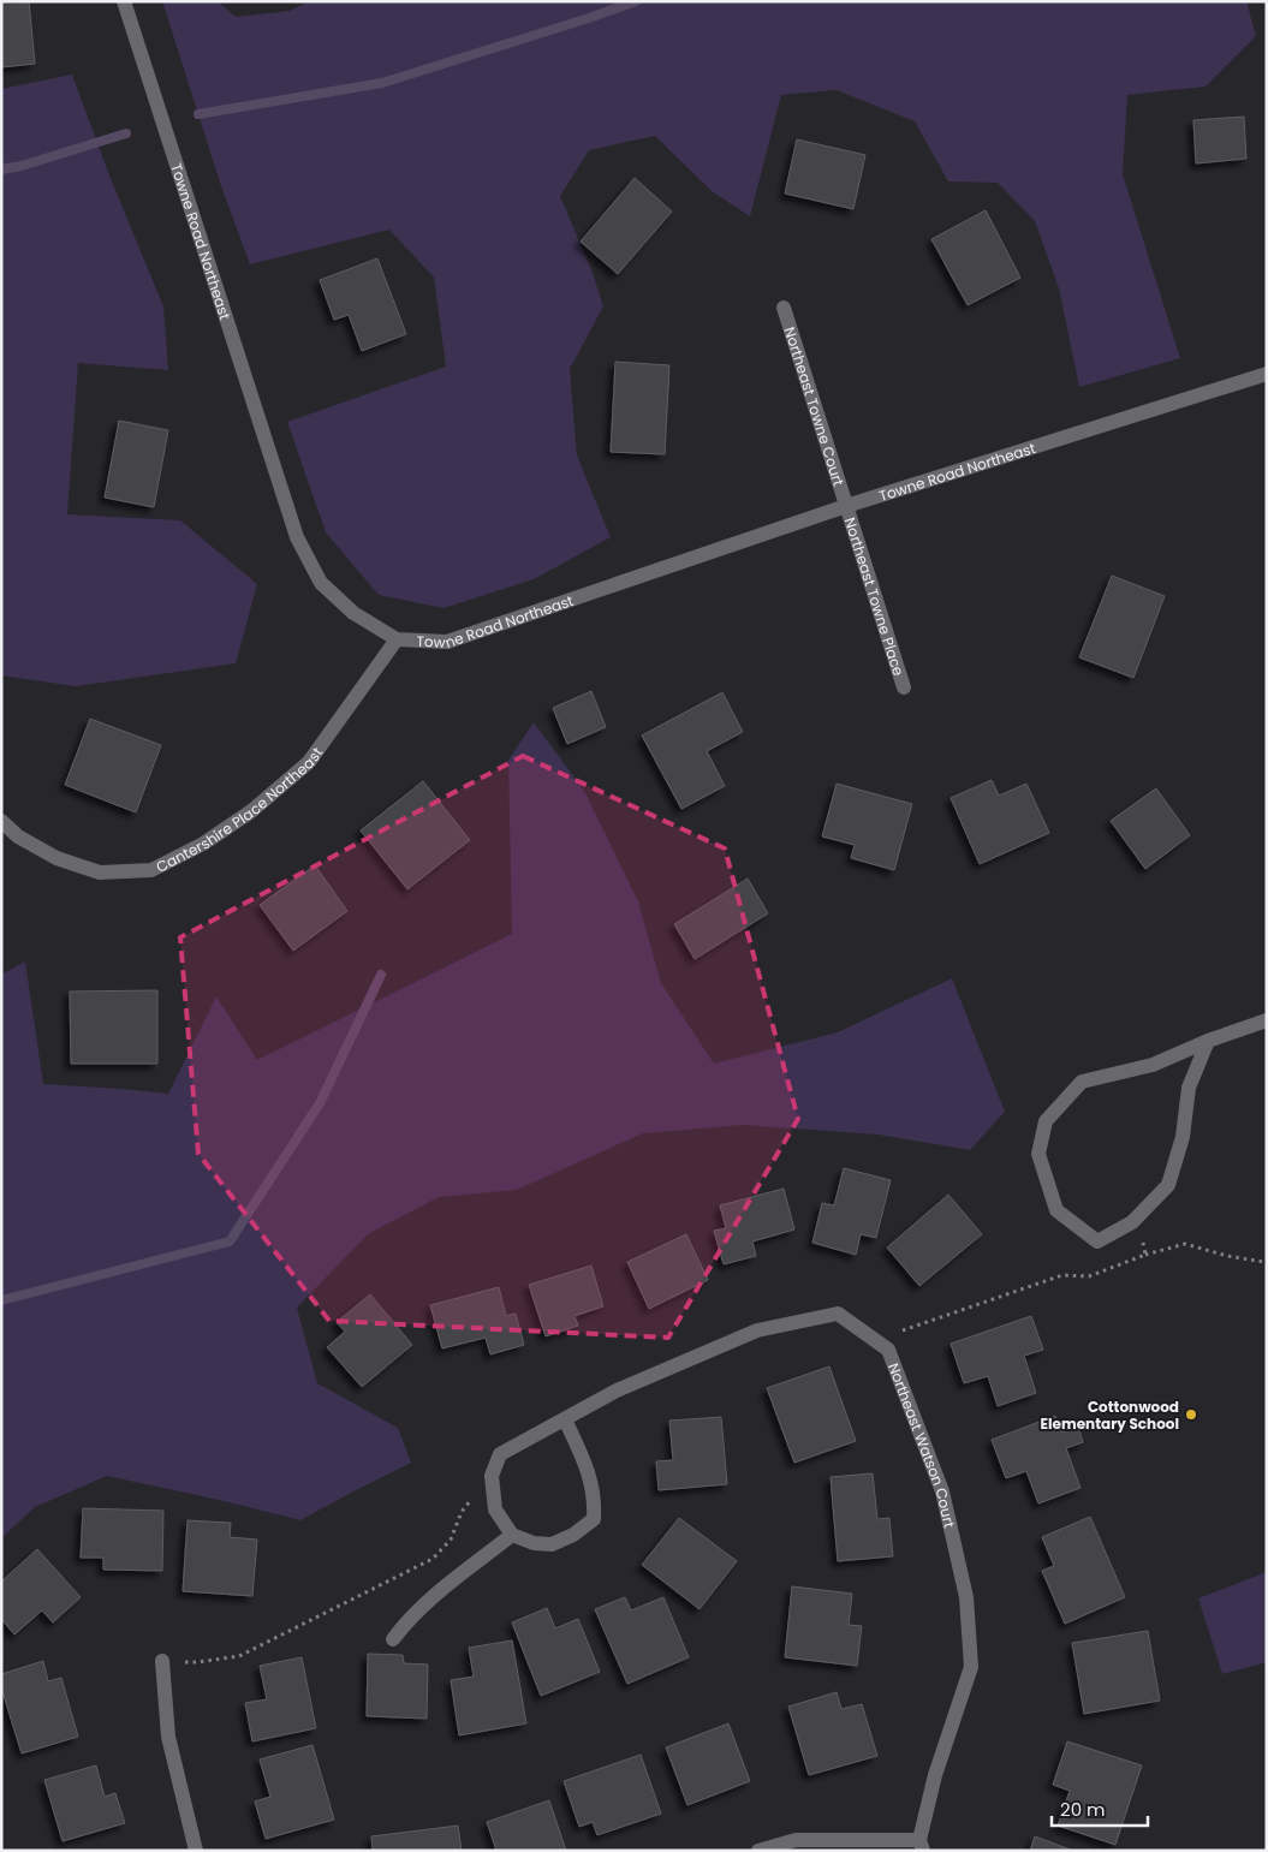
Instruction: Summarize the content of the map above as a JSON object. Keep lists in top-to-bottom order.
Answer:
{
  "streets": {
    "street": [
      "Towne Road Northeast",
      "Northeast Towne Court",
      "Northeast Towne Place",
      "Cantershire Place Northeast",
      "Northeast Watson Court"
    ]
  },
  "crossings": [
    ["Towne Road Northeast", "Northeast Towne Court"],
    ["Towne Road Northeast", "Northeast Towne Place"],
    ["Towne Road Northeast", "Cantershire Place Northeast"],
    ["Northeast Towne Court", "Northeast Towne Place"]
  ],
  "places": ["Cottonwood Elementary School"],
  "scale_bar": "20 m"
}
